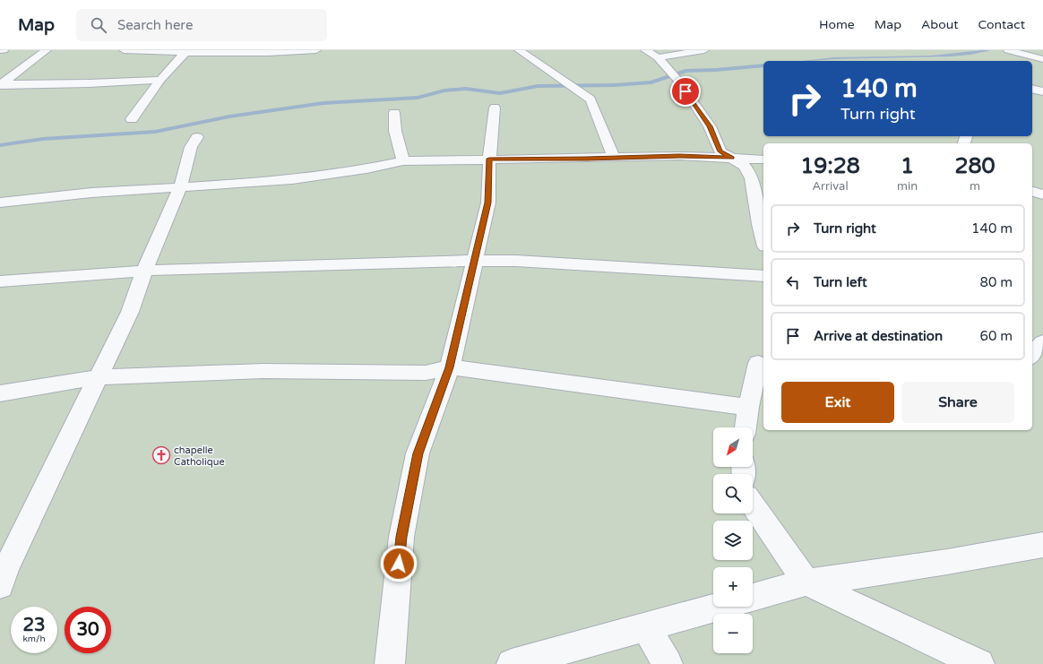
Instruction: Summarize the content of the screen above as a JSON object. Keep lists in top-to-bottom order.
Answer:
{
  "places": {
    "church": ["chapelle Catholique"]
  },
  "north": "bottom left",
  "page": {
    "header": "Map",
    "search": "Search here",
    "nav": [
      "Home",
      "Map",
      "About",
      "Contact"
    ],
    "turn": ["140 m", "Turn right"],
    "eta": [
      "19:28",
      "Arrival",
      "1",
      "min",
      "280",
      "m"
    ],
    "list": [
      {
        "name": "Turn right",
        "value": "140 m"
      },
      {
        "name": "Turn left",
        "value": "80 m"
      },
      {
        "name": "Arrive at destination",
        "value": "60 m"
      }
    ],
    "buttons": ["Exit", "Share"],
    "map_buttons": ["+", "−"],
    "speed": "23 km/h",
    "limit": "30"
  }
}
